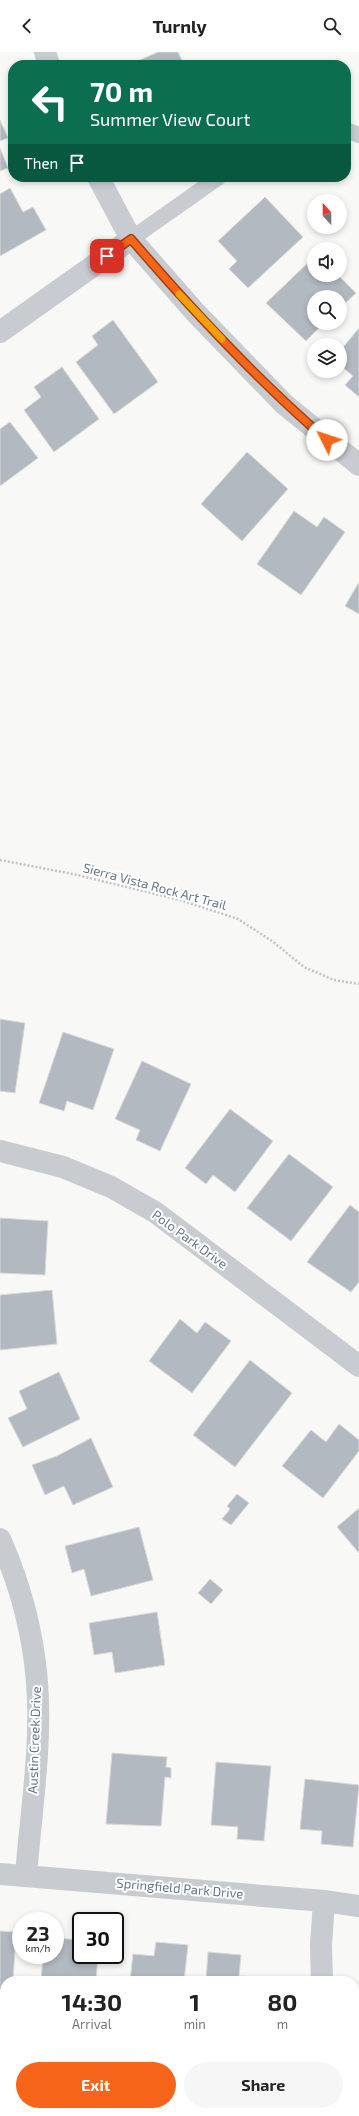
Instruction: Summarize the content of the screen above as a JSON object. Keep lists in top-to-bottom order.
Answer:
{
  "streets": {
    "street": ["Polo Park Drive", "Austin Creek Drive", "Springfield Park Drive"],
    "path": ["Sierra Vista Rock Art Trail"]
  },
  "crossings": [
    ["Austin Creek Drive", "Springfield Park Drive"]
  ],
  "north": "top",
  "page": {
    "header": "Turnly",
    "turn": ["70 m", "Summer View Court"],
    "then": "Then",
    "speed": "23 km/h",
    "limit": "30",
    "eta": [
      "14:30",
      "Arrival",
      "1",
      "min",
      "80",
      "m"
    ],
    "buttons": ["Exit", "Share"]
  }
}
